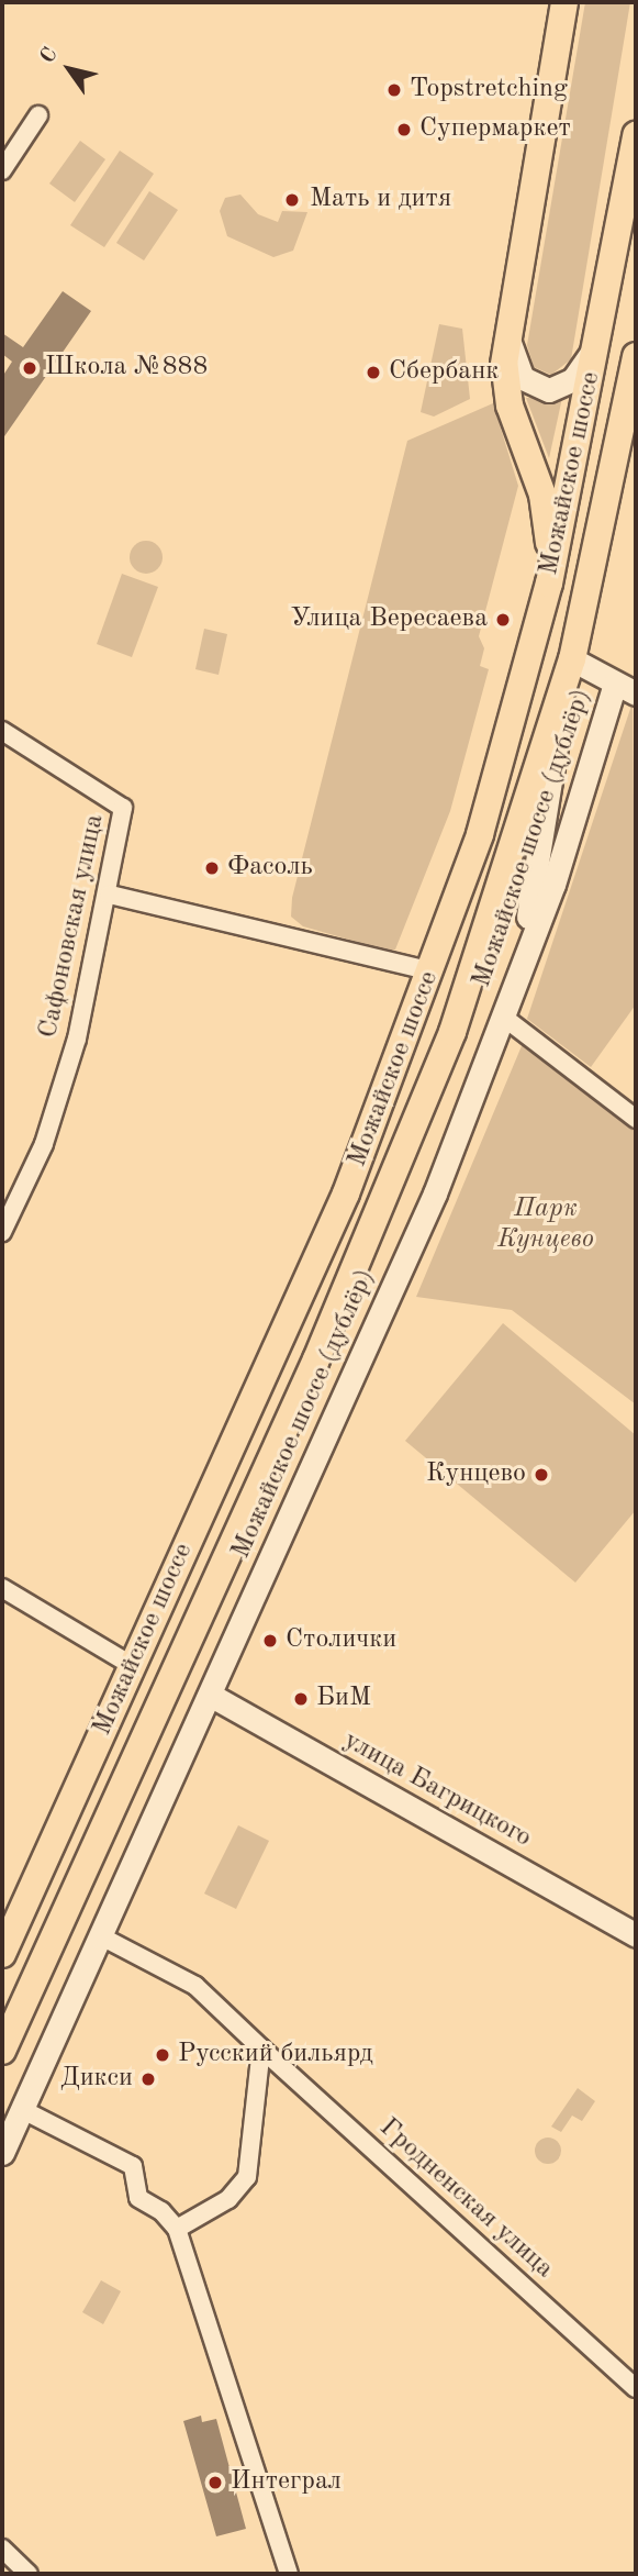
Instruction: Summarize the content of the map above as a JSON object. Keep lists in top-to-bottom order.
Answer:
{
  "streets": {
    "main road": ["Можайское шоссе", "Можайское шоссе (дублёр)", "улица Багрицкого"],
    "street": ["Сафоновская улица", "Гродненская улица"]
  },
  "crossings": [
    ["Можайское шоссе (дублёр)", "улица Багрицкого"],
    ["Можайское шоссе (дублёр)", "Гродненская улица"]
  ],
  "parks": ["Парк Кунцево"],
  "places": [
    "Topstretching",
    "Супермаркет",
    "Мать и дитя",
    "Школа №888",
    "Сбербанк",
    "Улица Вересаева",
    "Фасоль",
    "Кунцево",
    "Столички",
    "БиМ",
    "Русский бильярд",
    "Дикси",
    "Интеграл"
  ],
  "north": "top left"
}
